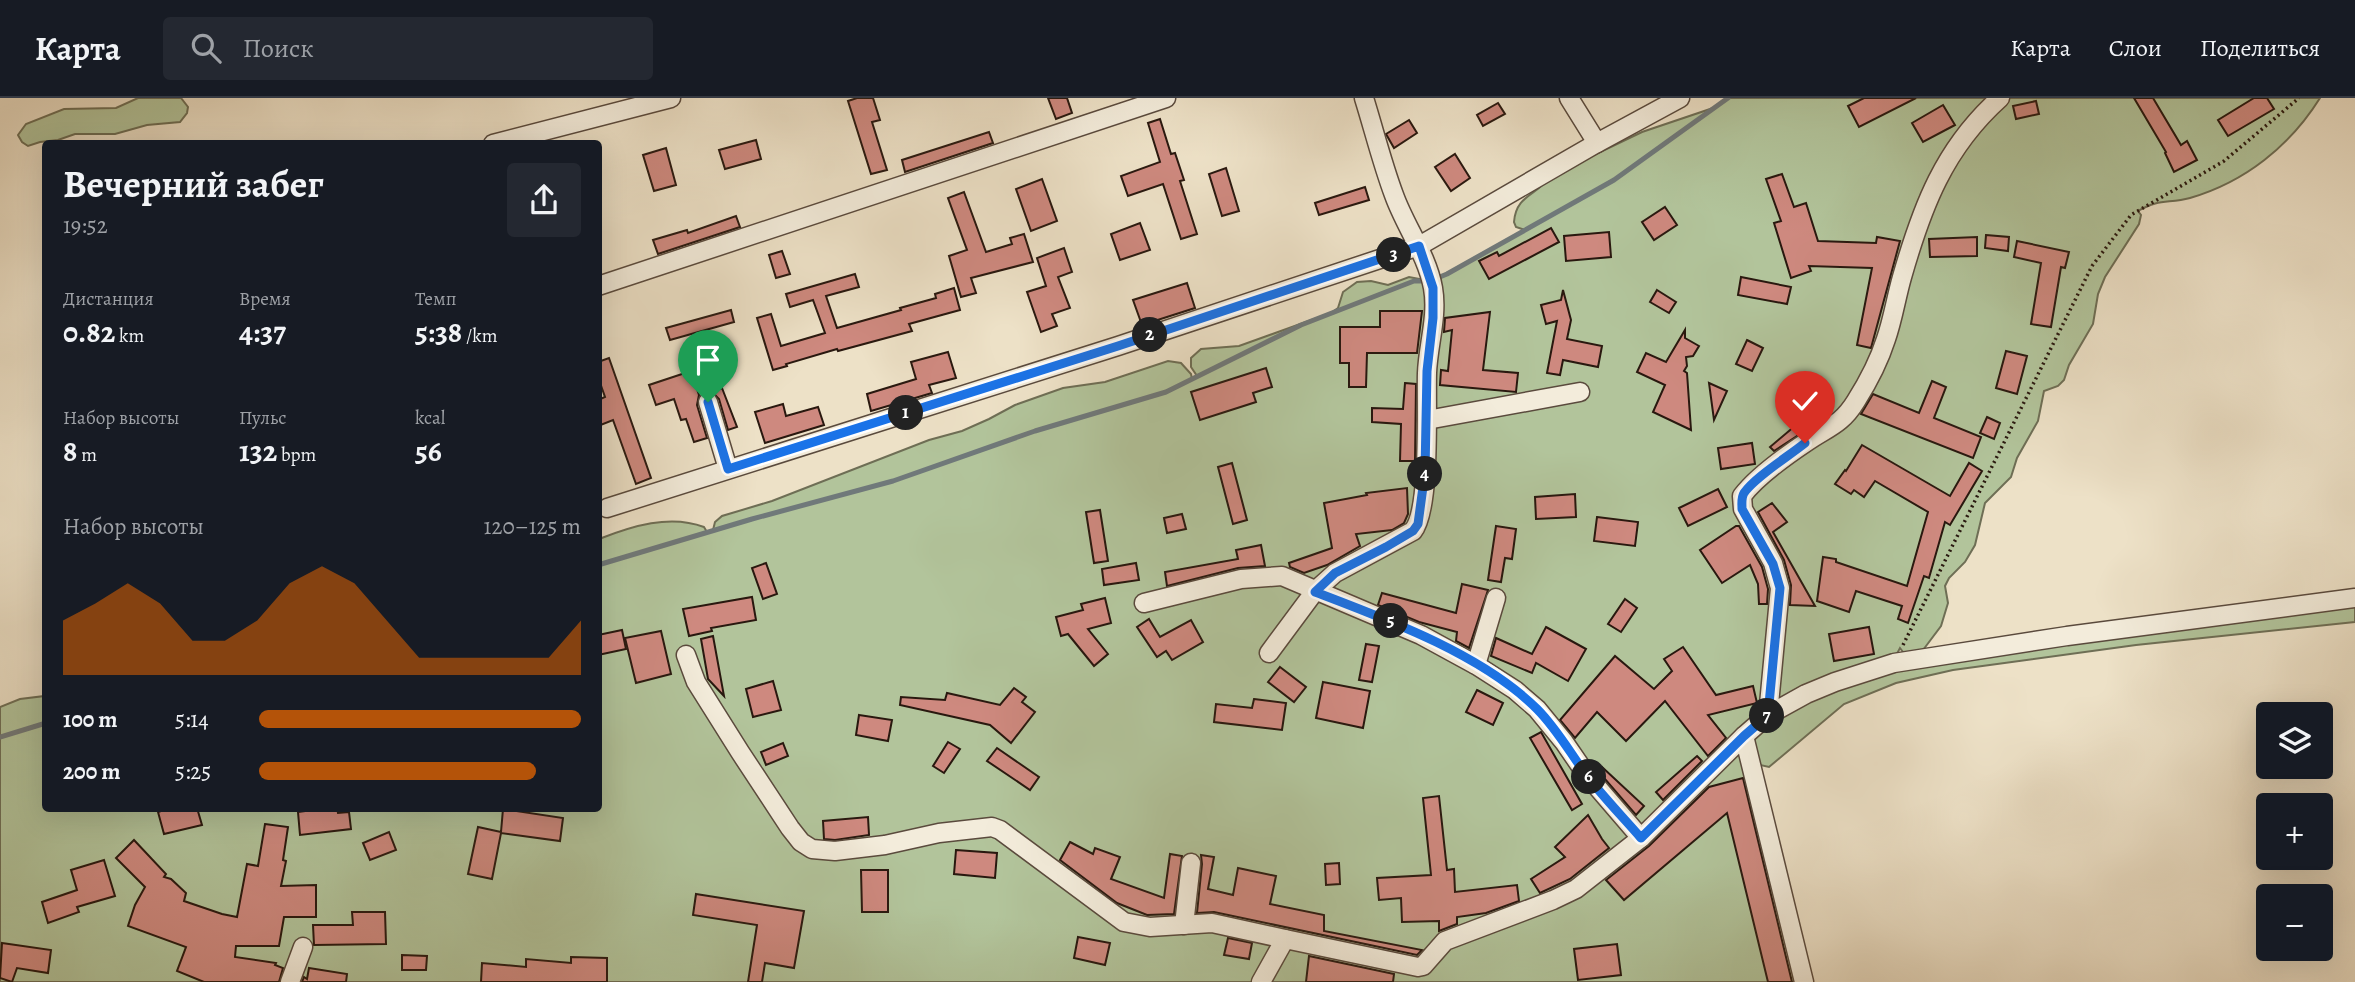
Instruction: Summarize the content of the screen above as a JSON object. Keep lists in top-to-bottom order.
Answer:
{
  "page": {
    "header": "Карта",
    "search": "Поиск",
    "nav": ["Карта", "Слои", "Поделиться"],
    "heading": ["Вечерний забег", "19:52"],
    "pins": [
      "3",
      "2",
      "1",
      "4",
      "5",
      "7",
      "6"
    ],
    "stats": [
      ["Дистанция", "0.82 km"],
      ["Время", "4:37"],
      ["Темп", "5:38 /km"],
      ["Набор высоты", "8 m"],
      ["Пульс", "132 bpm"],
      ["kcal", "56"]
    ],
    "chart": ["Набор высоты", "120–125 m"],
    "list": [
      {
        "name": "100 m",
        "note": "5:14"
      },
      {
        "name": "200 m",
        "note": "5:25"
      }
    ],
    "map_buttons": ["+", "−"]
  }
}
